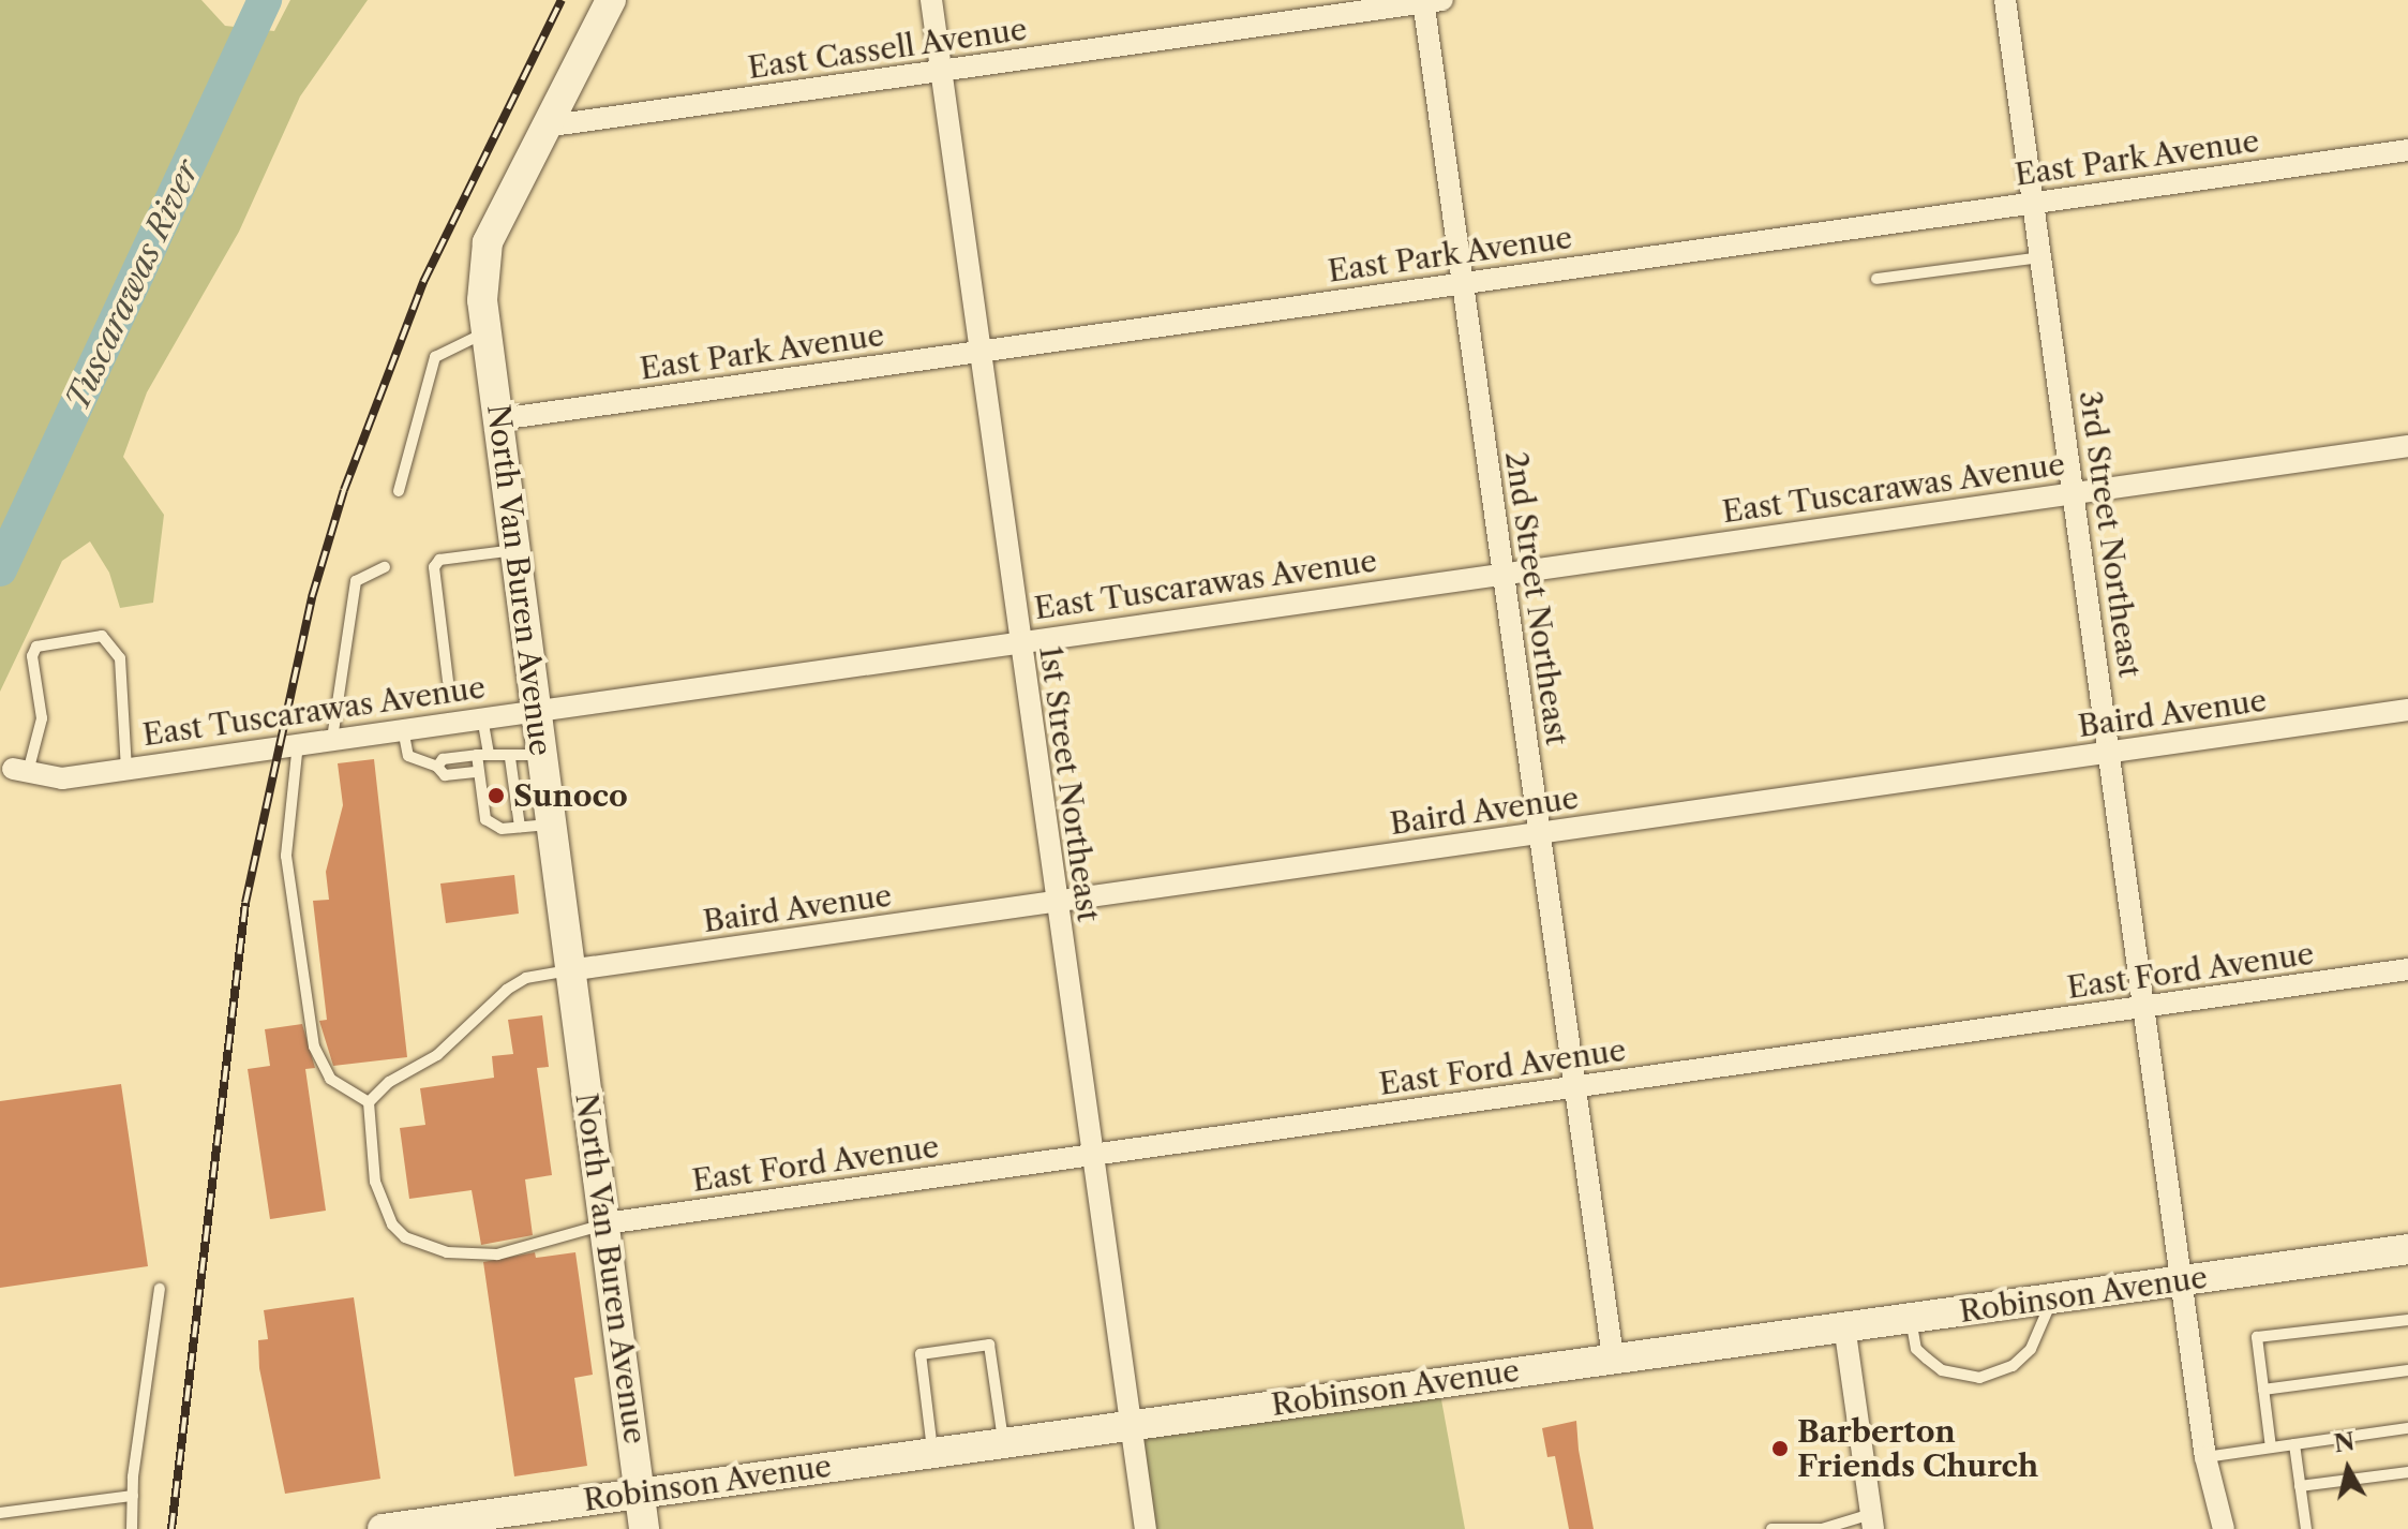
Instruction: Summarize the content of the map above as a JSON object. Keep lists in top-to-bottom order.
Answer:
{
  "streets": {
    "main road": ["North Van Buren Avenue", "Robinson Avenue"],
    "street": [
      "East Cassell Avenue",
      "East Park Avenue",
      "East Tuscarawas Avenue",
      "3rd Street Northeast",
      "2nd Street Northeast",
      "Baird Avenue",
      "1st Street Northeast",
      "East Ford Avenue"
    ]
  },
  "crossings": [
    ["East Cassell Avenue", "North Van Buren Avenue"],
    ["East Cassell Avenue", "2nd Street Northeast"],
    ["East Cassell Avenue", "1st Street Northeast"],
    ["East Park Avenue", "3rd Street Northeast"],
    ["East Park Avenue", "North Van Buren Avenue"],
    ["East Park Avenue", "2nd Street Northeast"],
    ["East Park Avenue", "1st Street Northeast"],
    ["East Tuscarawas Avenue", "3rd Street Northeast"],
    ["East Tuscarawas Avenue", "North Van Buren Avenue"],
    ["East Tuscarawas Avenue", "2nd Street Northeast"],
    ["East Tuscarawas Avenue", "1st Street Northeast"],
    ["3rd Street Northeast", "Baird Avenue"],
    ["3rd Street Northeast", "East Ford Avenue"],
    ["3rd Street Northeast", "Robinson Avenue"],
    ["North Van Buren Avenue", "Baird Avenue"],
    ["North Van Buren Avenue", "East Ford Avenue"],
    ["North Van Buren Avenue", "Robinson Avenue"],
    ["2nd Street Northeast", "Baird Avenue"],
    ["2nd Street Northeast", "East Ford Avenue"],
    ["2nd Street Northeast", "Robinson Avenue"],
    ["Baird Avenue", "1st Street Northeast"],
    ["1st Street Northeast", "East Ford Avenue"],
    ["1st Street Northeast", "Robinson Avenue"]
  ],
  "water": ["Tuscarawas River"],
  "places": ["Sunoco", "Barberton Friends Church"],
  "north": "top"
}
